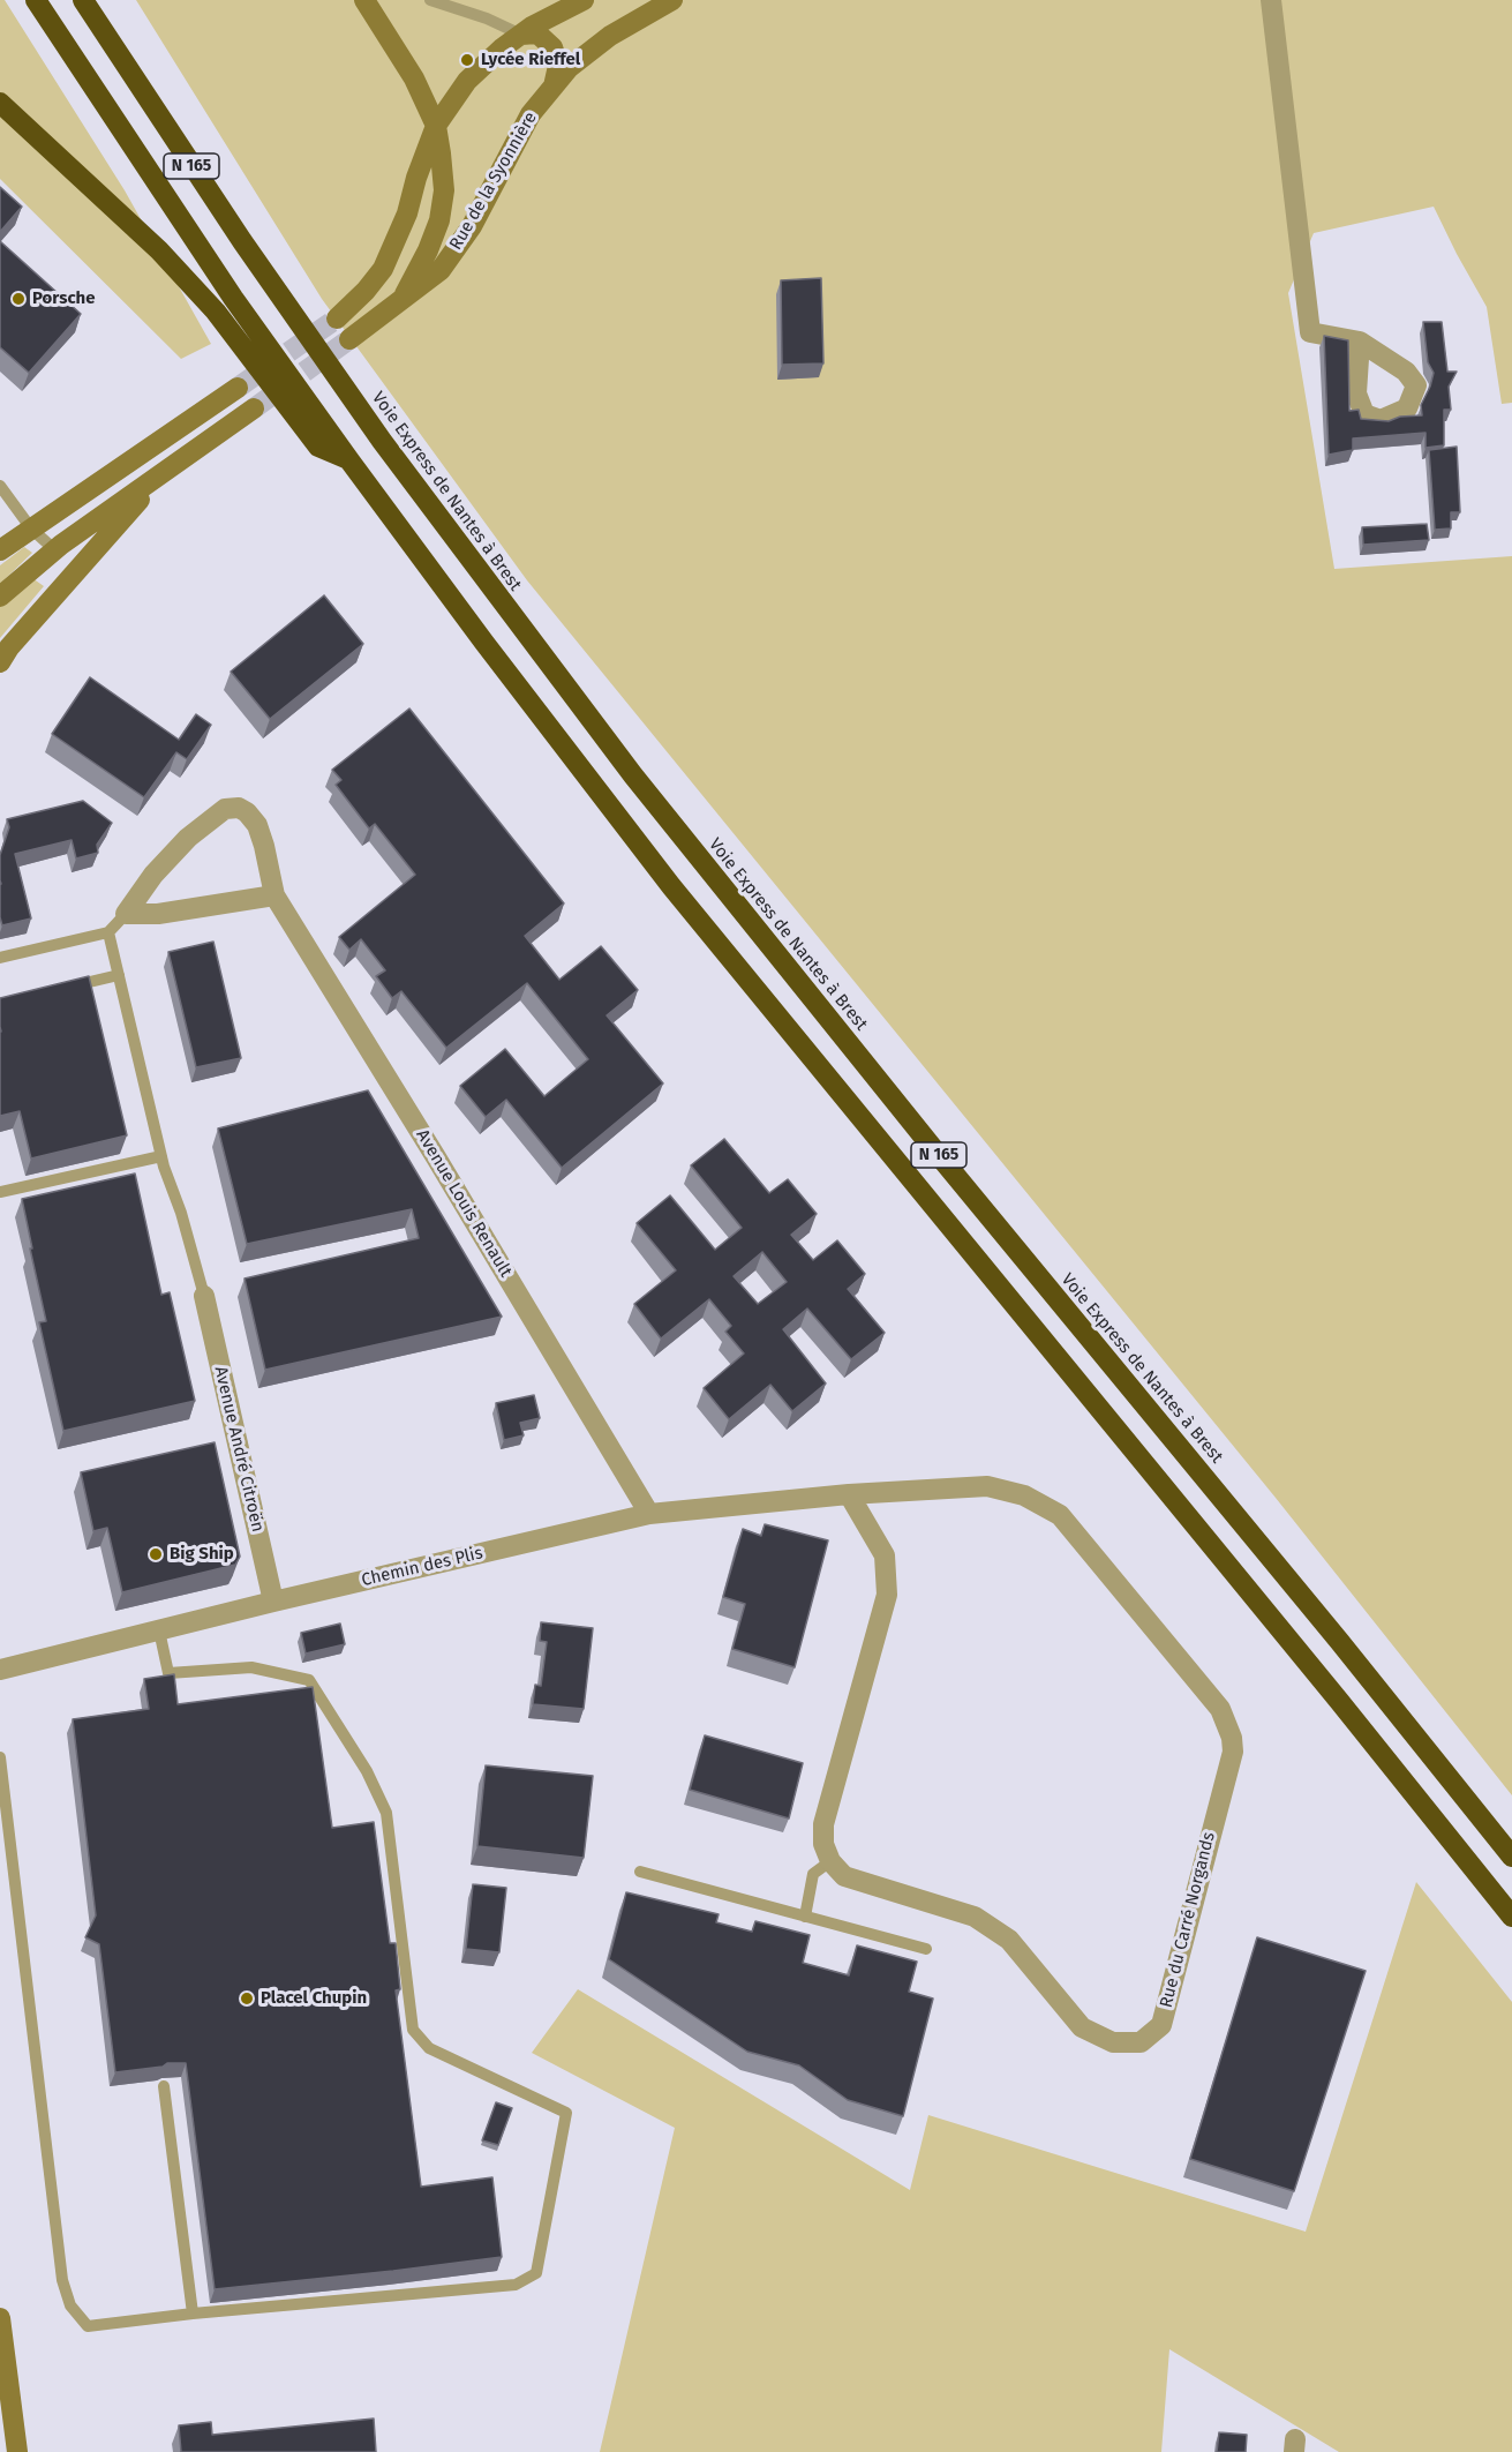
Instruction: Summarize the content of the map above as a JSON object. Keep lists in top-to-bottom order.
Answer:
{
  "streets": {
    "highway": ["N 165", "Voie Express de Nantes à Brest"],
    "main road": ["Rue de la Syonnière"],
    "street": [
      "Avenue Louis Renault",
      "Avenue André Citroën",
      "Chemin des Plis",
      "Rue du Carré Norgands"
    ]
  },
  "crossings": [
    ["Avenue Louis Renault", "Chemin des Plis"],
    ["Avenue André Citroën", "Chemin des Plis"],
    ["Chemin des Plis", "Rue du Carré Norgands"]
  ],
  "places": [
    "Lycée Rieffel",
    "Porsche",
    "Big Ship",
    "Placel Chupin"
  ]
}
